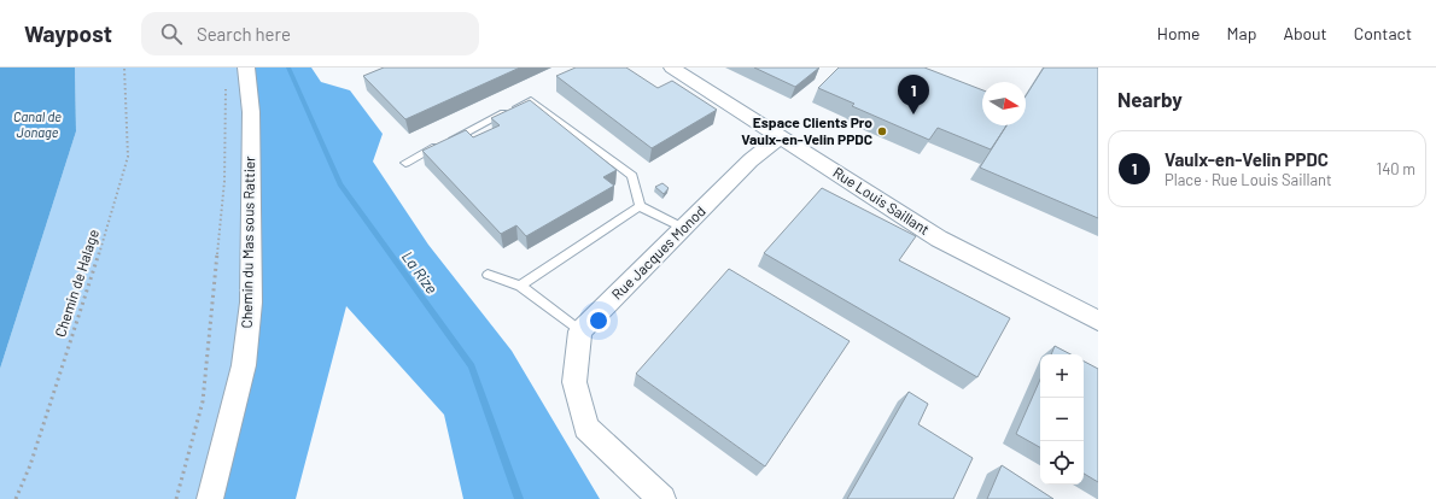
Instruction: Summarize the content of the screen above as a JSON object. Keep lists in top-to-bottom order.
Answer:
{
  "streets": {
    "street": ["Rue Louis Saillant", "Chemin du Mas sous Rattier", "Rue Jacques Monod"],
    "path": ["Chemin de Halage"]
  },
  "crossings": [
    ["Rue Louis Saillant", "Rue Jacques Monod"]
  ],
  "water": ["Canal de Jonage", "La Rize"],
  "places": ["Espace Clients Pro Vaulx-en-Velin PPDC"],
  "north": "right",
  "page": {
    "header": "Waypost",
    "search": "Search here",
    "nav": [
      "Home",
      "Map",
      "About",
      "Contact"
    ],
    "heading": "Nearby",
    "pins": "1",
    "list": [
      {
        "mark": "1",
        "name": "Vaulx-en-Velin PPDC",
        "note": "Place · Rue Louis Saillant",
        "value": "140 m"
      }
    ],
    "map_buttons": ["+", "−"]
  }
}
